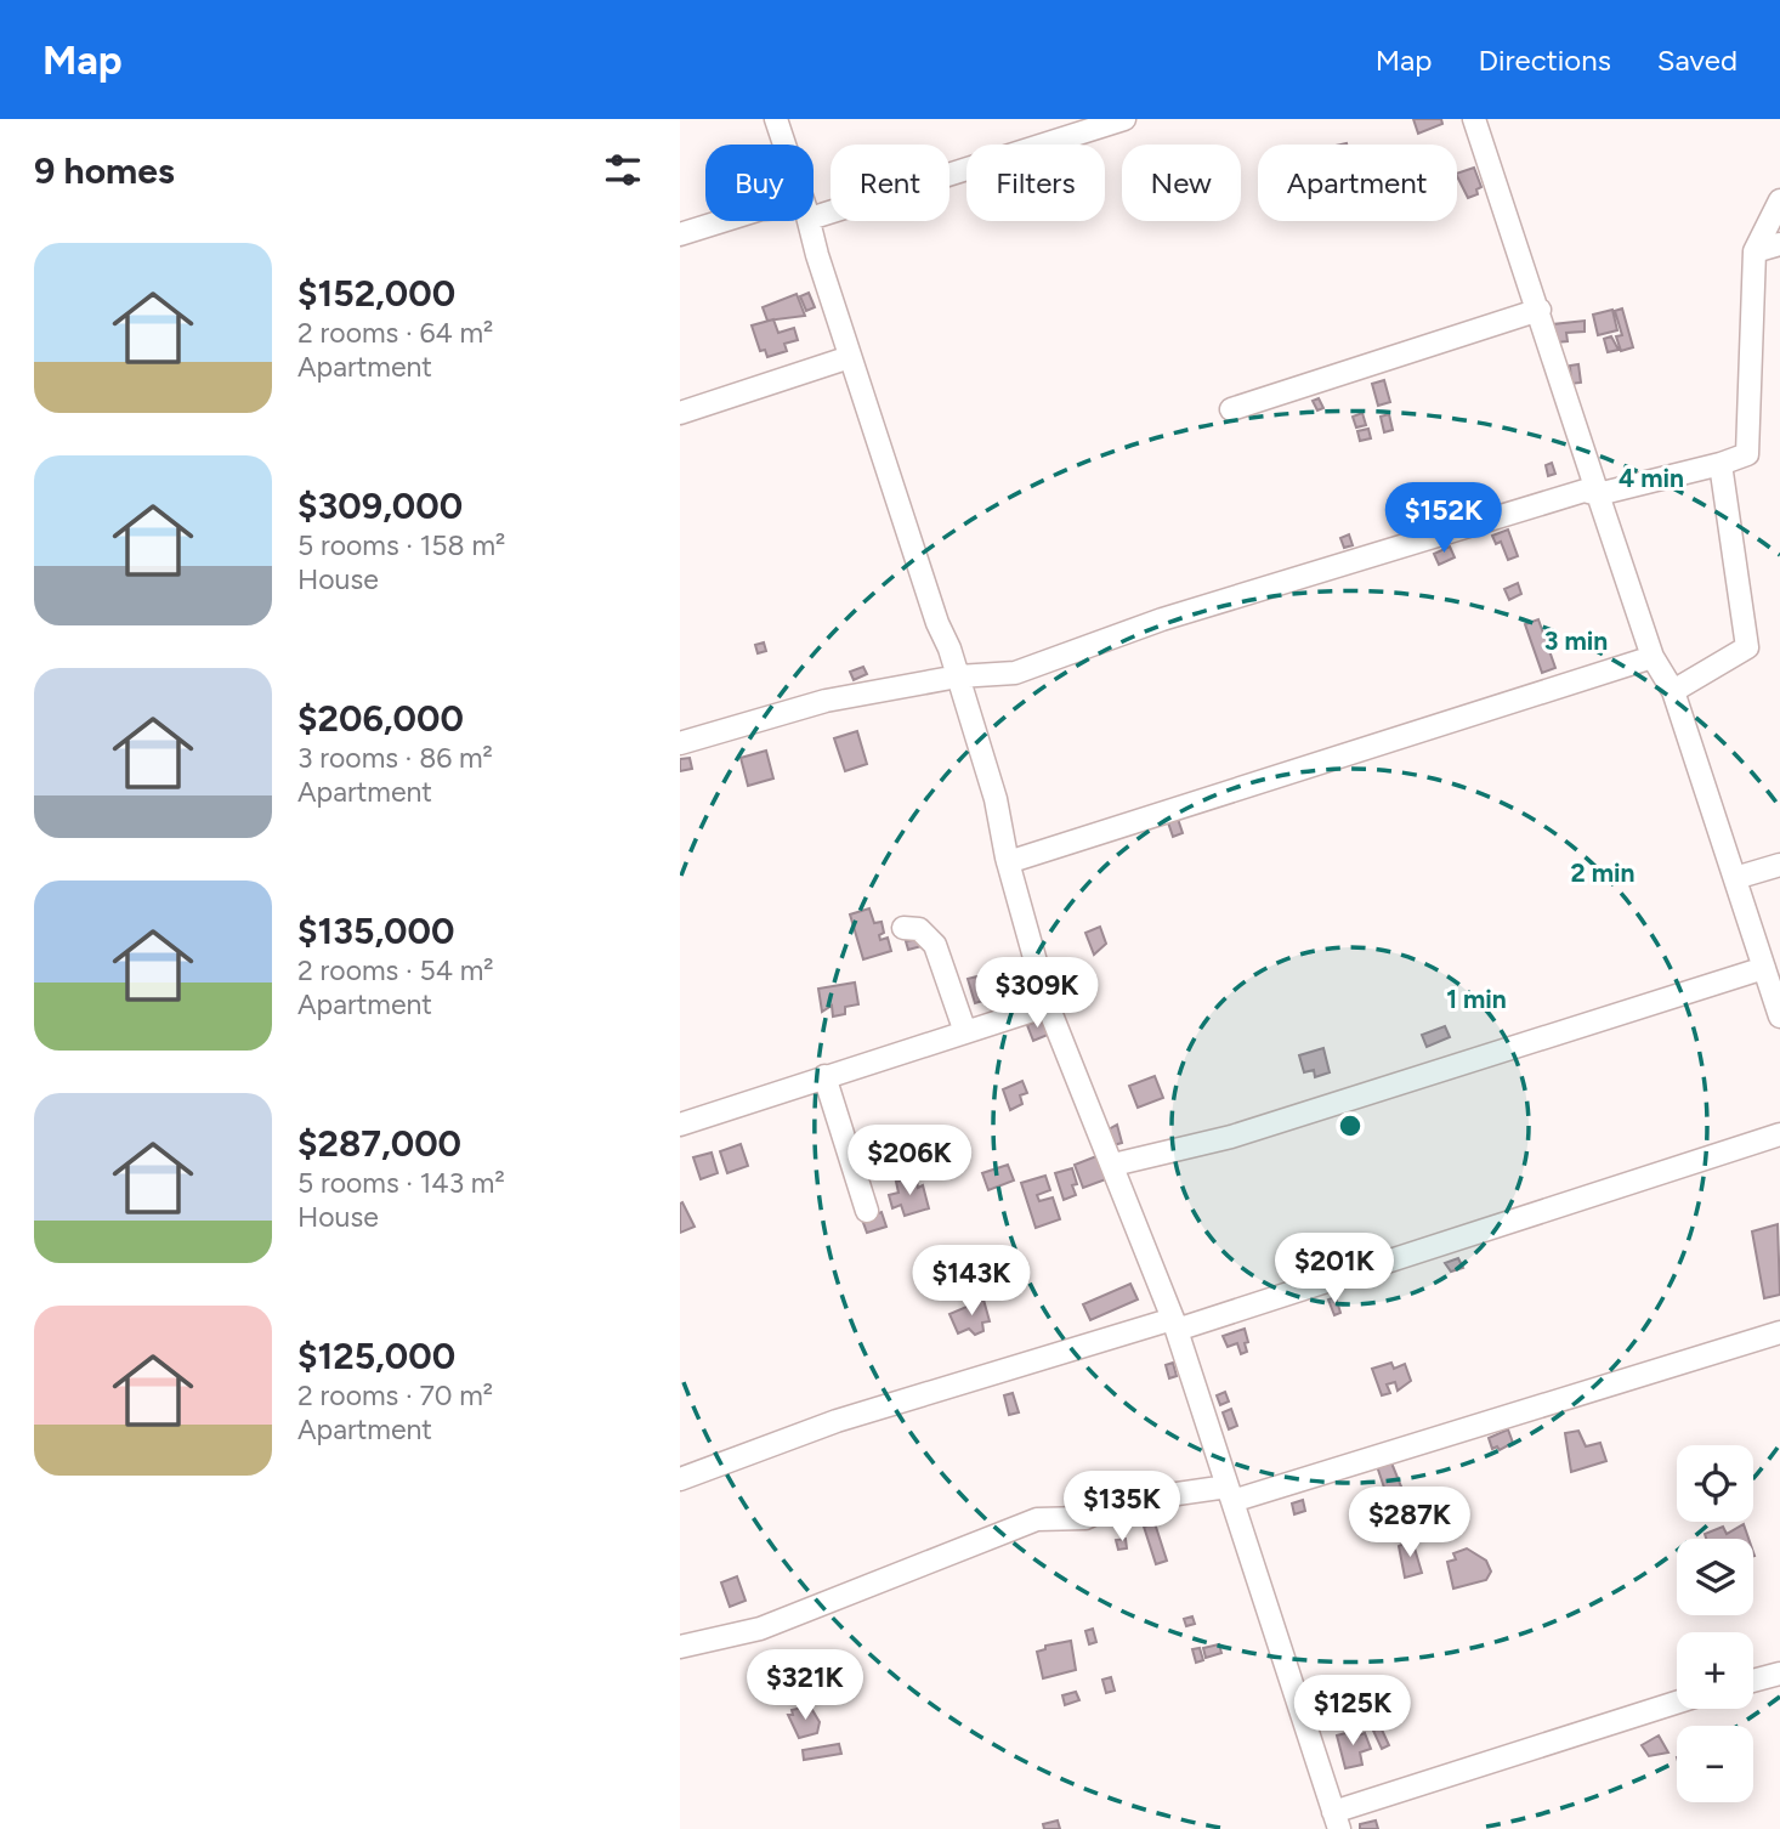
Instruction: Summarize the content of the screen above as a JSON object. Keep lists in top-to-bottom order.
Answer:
{
  "page": {
    "header": "Map",
    "nav": ["Map", "Directions", "Saved"],
    "heading": "9 homes",
    "chip": [
      "Buy",
      "Rent",
      "Filters",
      "New",
      "Apartment"
    ],
    "list": [
      {
        "name": "$152,000",
        "note": "2 rooms · 64 m² · Apartment"
      },
      {
        "name": "$309,000",
        "note": "5 rooms · 158 m² · House"
      },
      {
        "name": "$206,000",
        "note": "3 rooms · 86 m² · Apartment"
      },
      {
        "name": "$135,000",
        "note": "2 rooms · 54 m² · Apartment"
      },
      {
        "name": "$287,000",
        "note": "5 rooms · 143 m² · House"
      },
      {
        "name": "$125,000",
        "note": "2 rooms · 70 m² · Apartment"
      }
    ],
    "price": [
      "$152K",
      "$309K",
      "$206K",
      "$201K",
      "$143K",
      "$135K",
      "$287K",
      "$321K",
      "$125K"
    ],
    "map_buttons": ["+", "−"]
  },
  "rings": [
    "4 min",
    "3 min",
    "2 min",
    "1 min"
  ]
}
